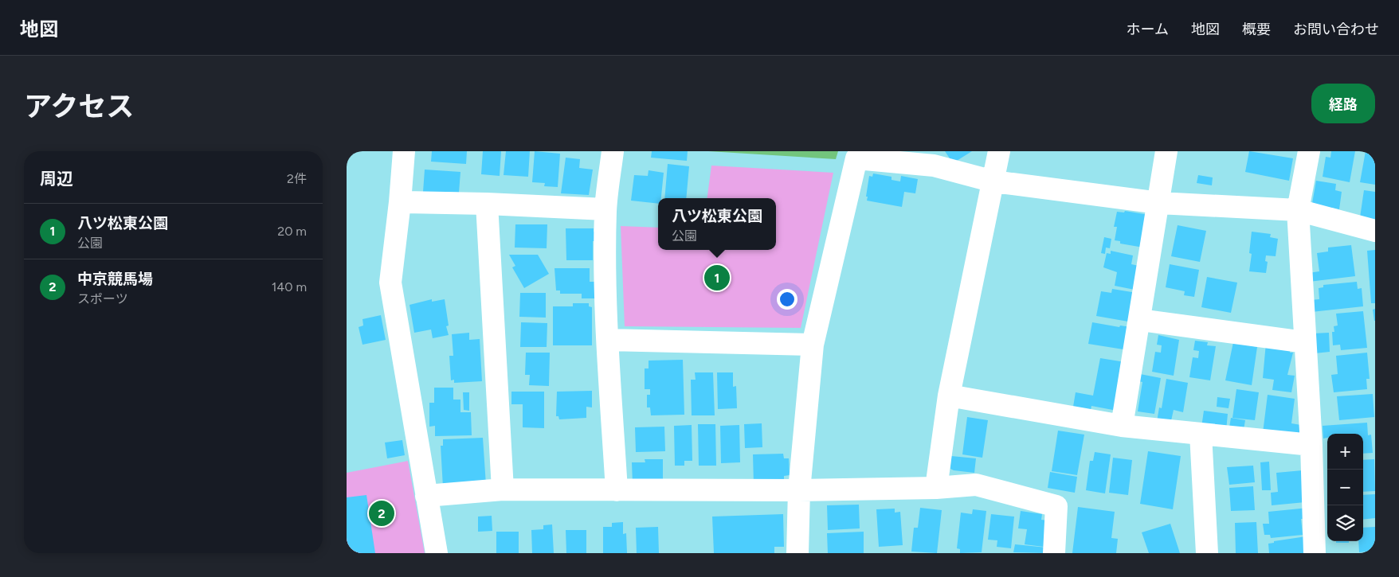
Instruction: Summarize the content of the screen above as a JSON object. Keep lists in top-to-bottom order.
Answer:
{
  "page": {
    "header": "地図",
    "nav": [
      "ホーム",
      "地図",
      "概要",
      "お問い合わせ"
    ],
    "title": "アクセス",
    "buttons": "経路",
    "heading": ["周辺", "2件"],
    "popup": ["八ツ松東公園", "公園"],
    "list": [
      {
        "mark": "1",
        "name": "八ツ松東公園",
        "note": "公園",
        "value": "20 m"
      },
      {
        "mark": "2",
        "name": "中京競馬場",
        "note": "スポーツ",
        "value": "140 m"
      }
    ],
    "pins": ["1", "2"],
    "map_buttons": ["+", "−"]
  }
}
